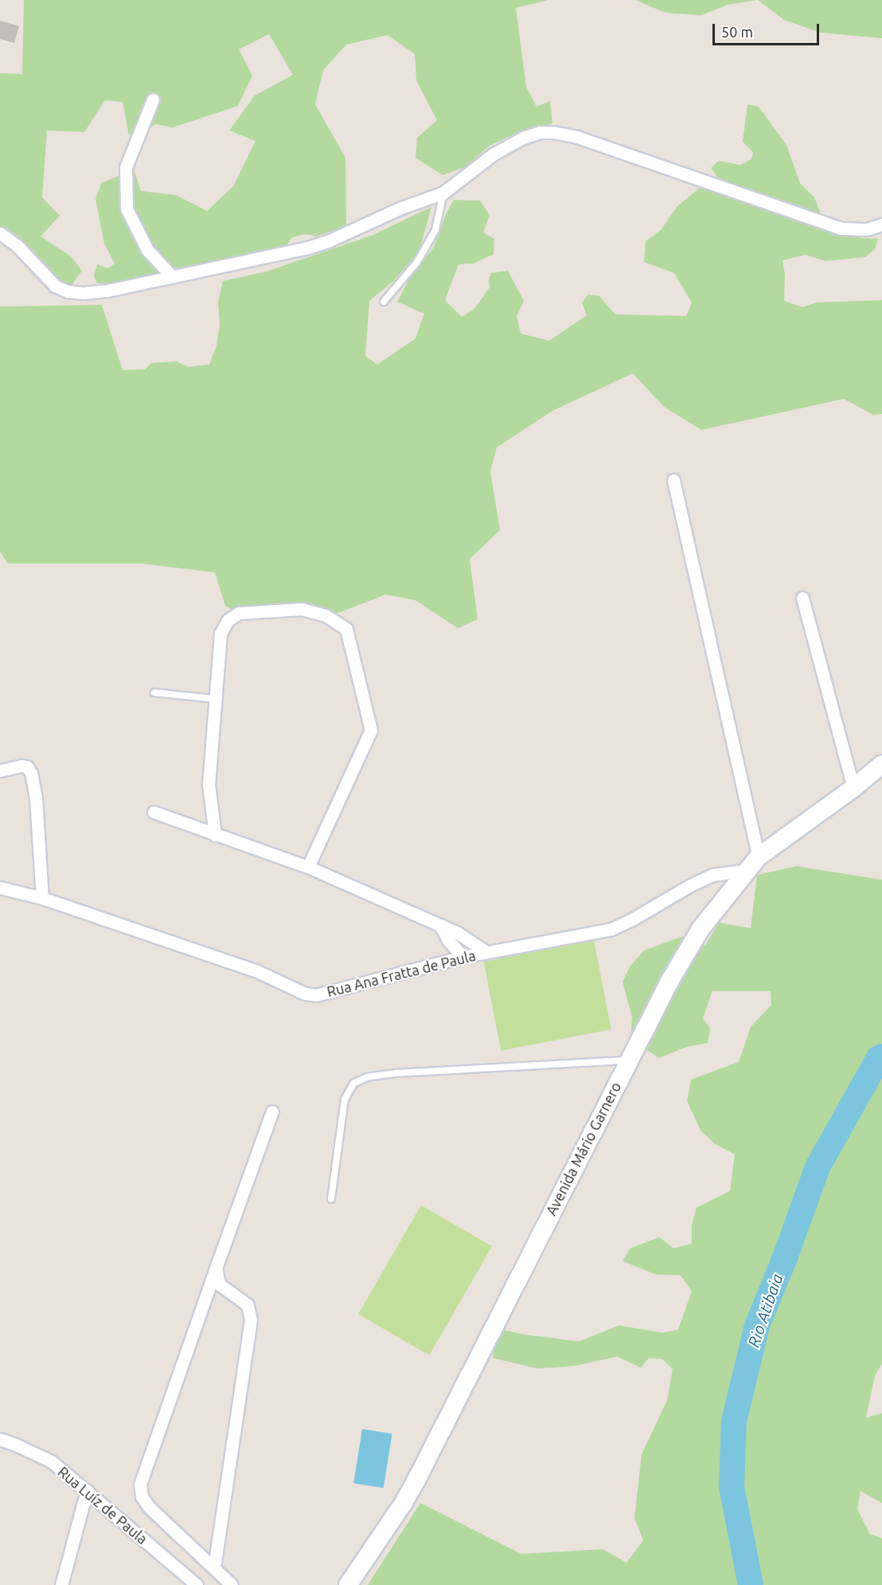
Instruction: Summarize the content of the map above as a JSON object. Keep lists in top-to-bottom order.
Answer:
{
  "streets": {
    "main road": ["Avenida Mário Garnero"],
    "street": ["Rua Ana Fratta de Paula", "Rua Luíz de Paula"]
  },
  "crossings": [
    ["Rua Ana Fratta de Paula", "Avenida Mário Garnero"]
  ],
  "water": ["Rio Atibaia"],
  "scale_bar": "50 m"
}
